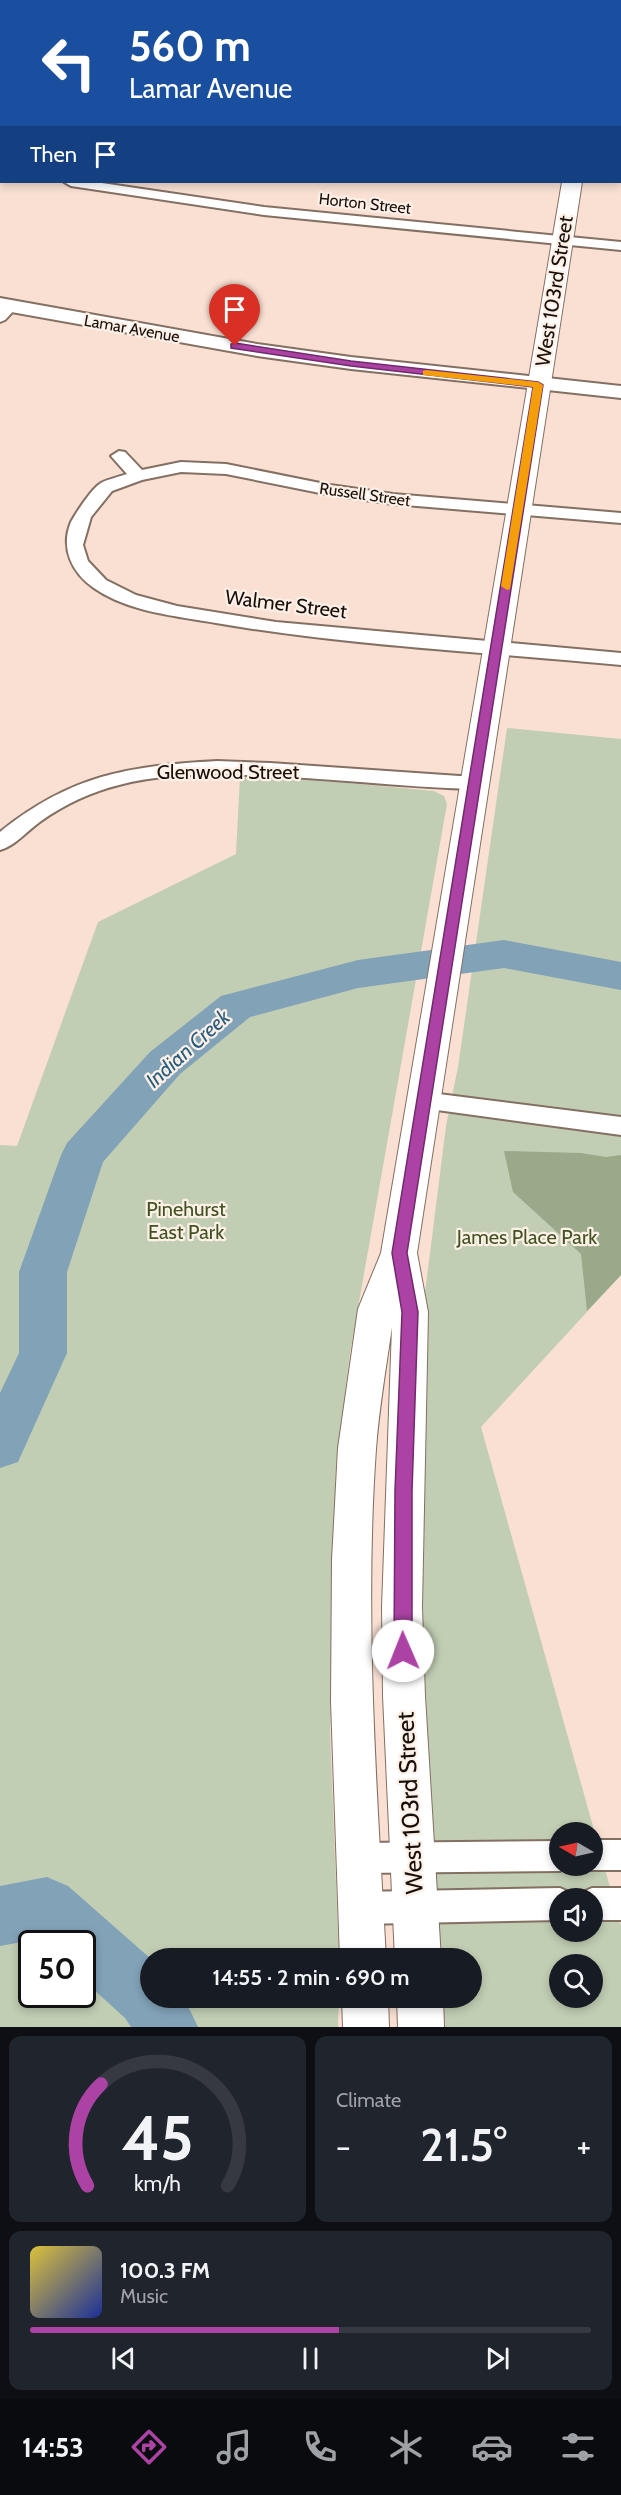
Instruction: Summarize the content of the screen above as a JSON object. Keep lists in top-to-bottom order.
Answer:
{
  "streets": {
    "main road": ["West 103rd Street"],
    "street": [
      "Horton Street",
      "Lamar Avenue",
      "Russell Street",
      "Walmer Street",
      "Glenwood Street"
    ]
  },
  "crossings": [
    ["Horton Street", "West 103rd Street"],
    ["West 103rd Street", "Lamar Avenue"],
    ["West 103rd Street", "Russell Street"],
    ["West 103rd Street", "Walmer Street"],
    ["West 103rd Street", "Glenwood Street"],
    ["Russell Street", "Walmer Street"]
  ],
  "water": ["Indian Creek"],
  "parks": ["Pinehurst East Park", "James Place Park"],
  "north": "left",
  "page": {
    "turn": ["560 m", "Lamar Avenue"],
    "then": "Then",
    "limit": "50",
    "trip": "14:55 · 2 min · 690 m",
    "tile": "Climate",
    "heat": ["−", "21.5°", "+"],
    "song": ["100.3 FM", "Music"],
    "tabs": "14:53",
    "gauge": ["45", "km/h"]
  }
}
